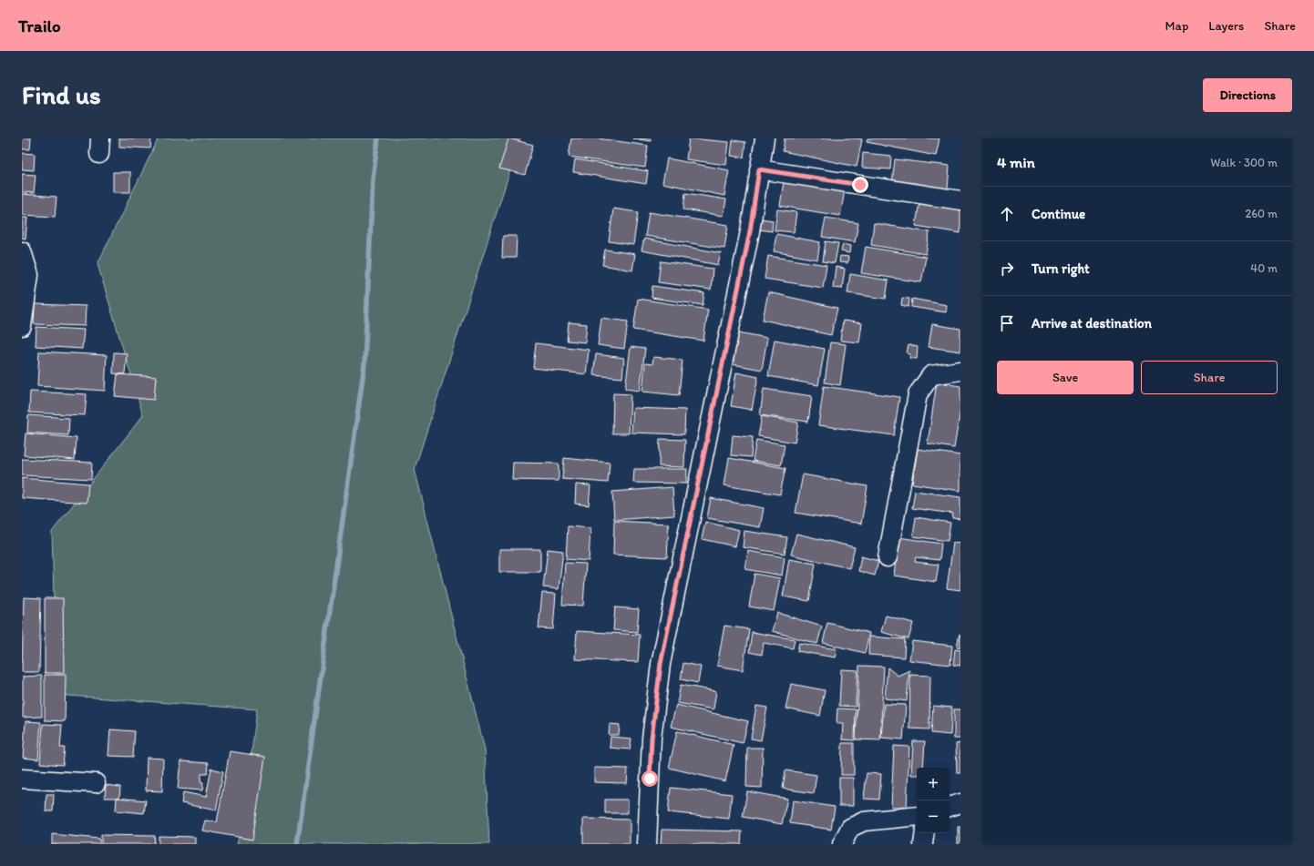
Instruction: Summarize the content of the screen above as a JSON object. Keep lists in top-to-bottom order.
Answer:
{
  "page": {
    "header": "Trailo",
    "nav": ["Map", "Layers", "Share"],
    "buttons": [
      "Directions",
      ["Save", "Share"]
    ],
    "title": "Find us",
    "heading": ["4 min", "Walk · 300 m"],
    "list": [
      ["Continue", "260 m"],
      ["Turn right", "40 m"],
      "Arrive at destination"
    ],
    "map_buttons": ["+", "−"]
  }
}
